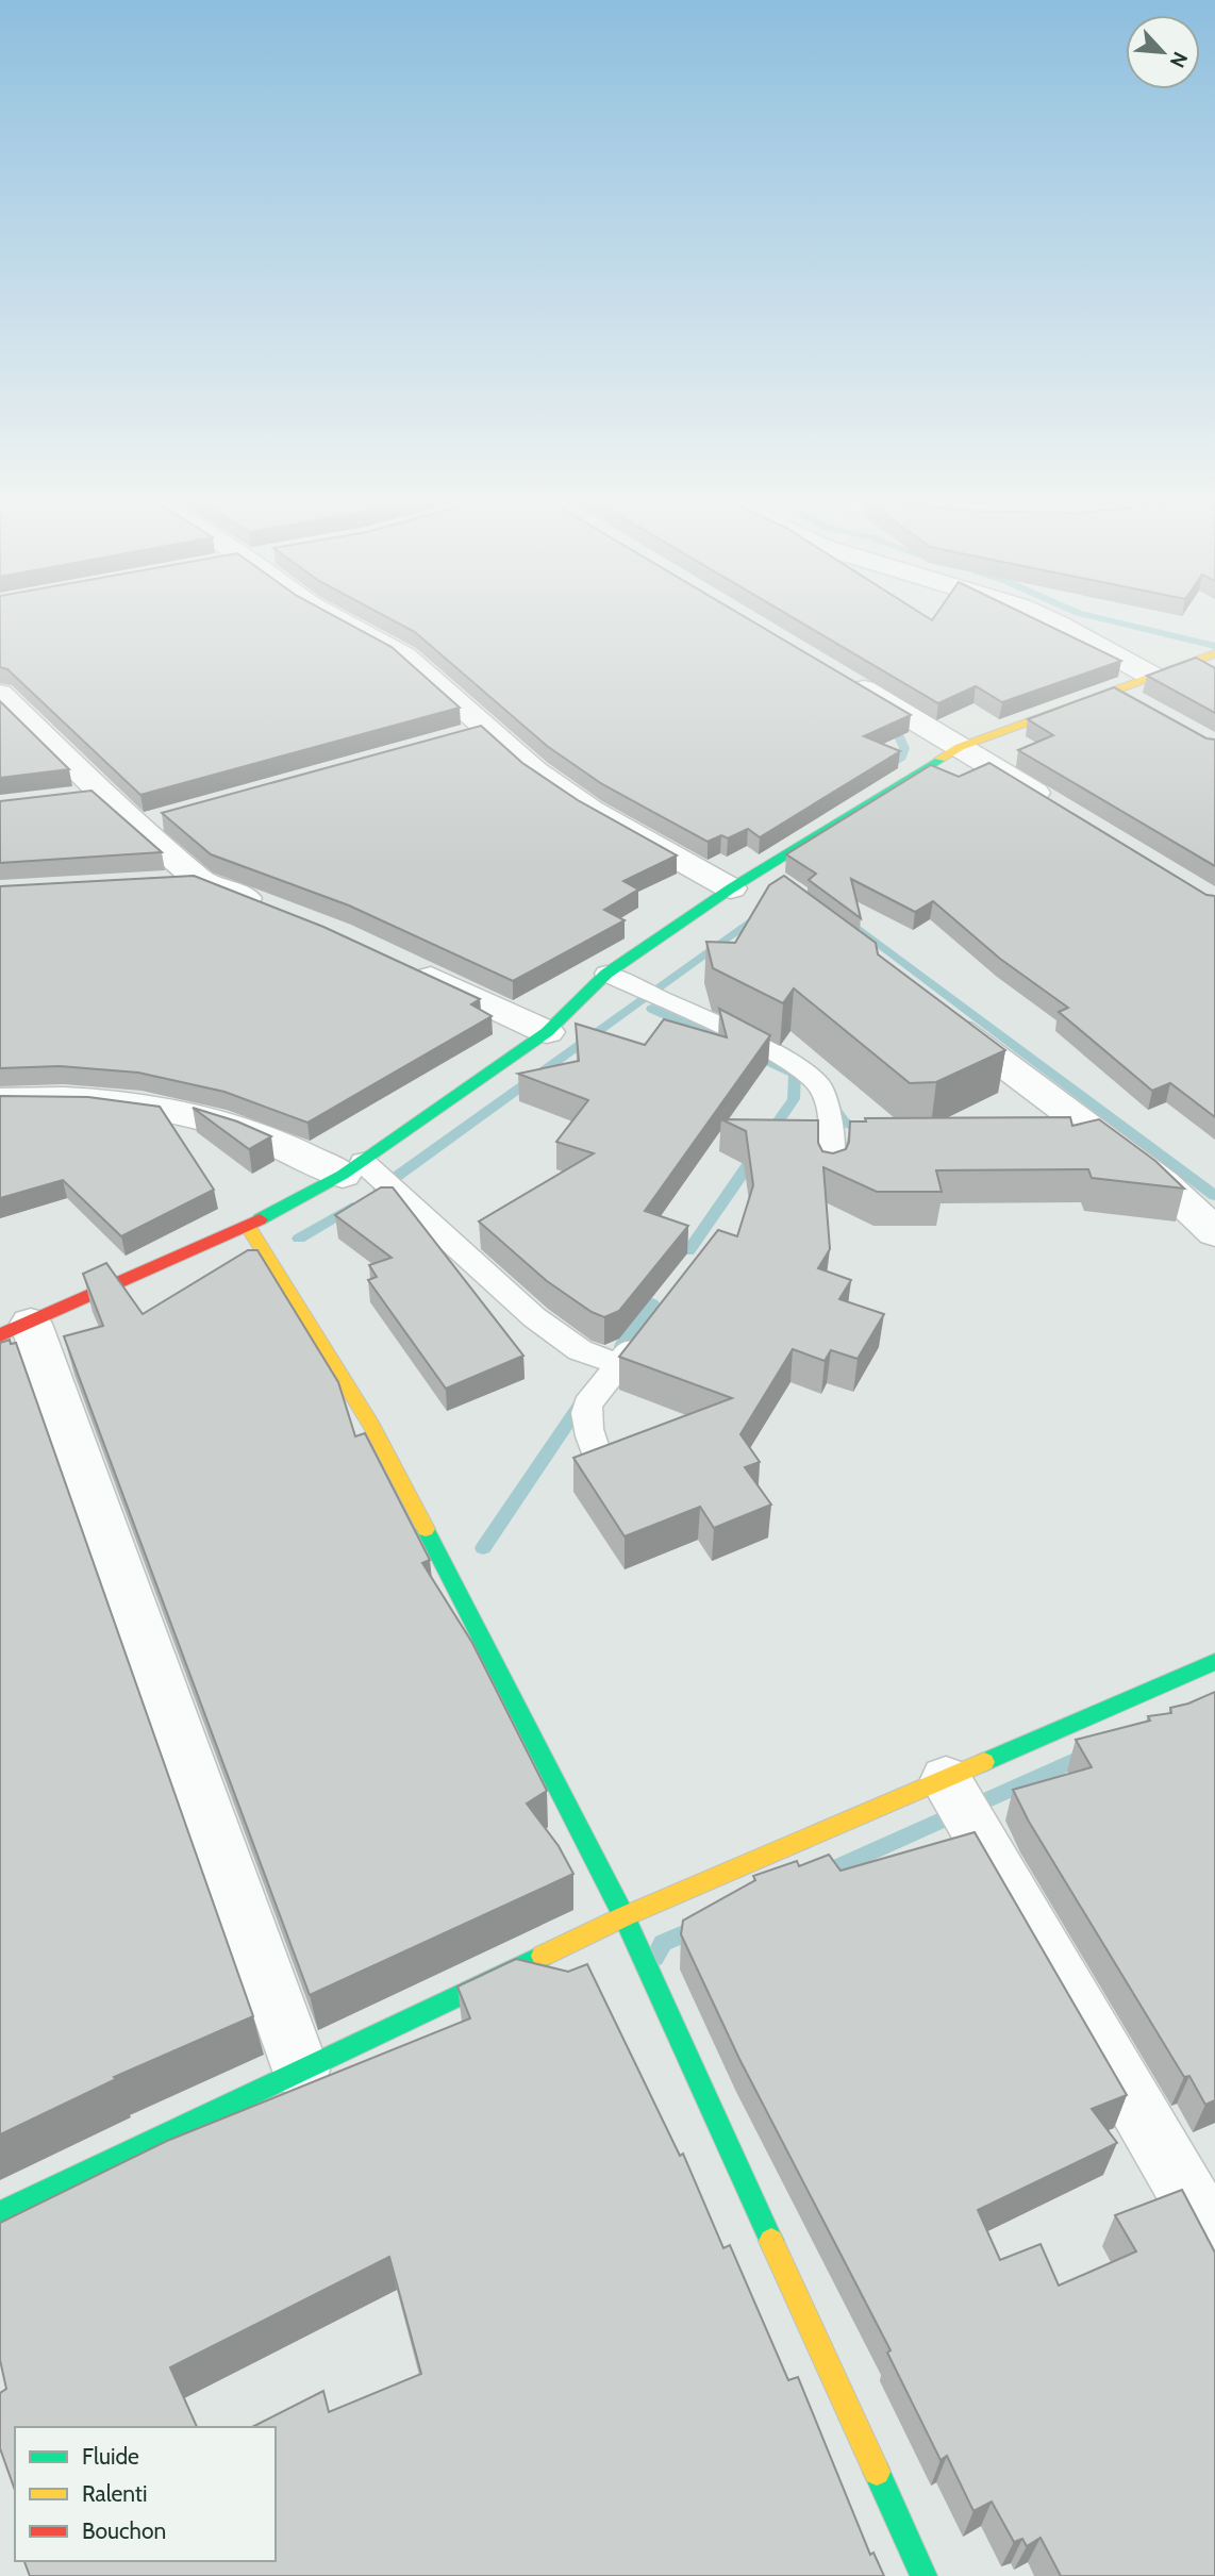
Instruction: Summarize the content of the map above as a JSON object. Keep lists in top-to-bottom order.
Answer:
{
  "legend": ["Fluide", "Ralenti", "Bouchon"],
  "north": "bottom right"
}
